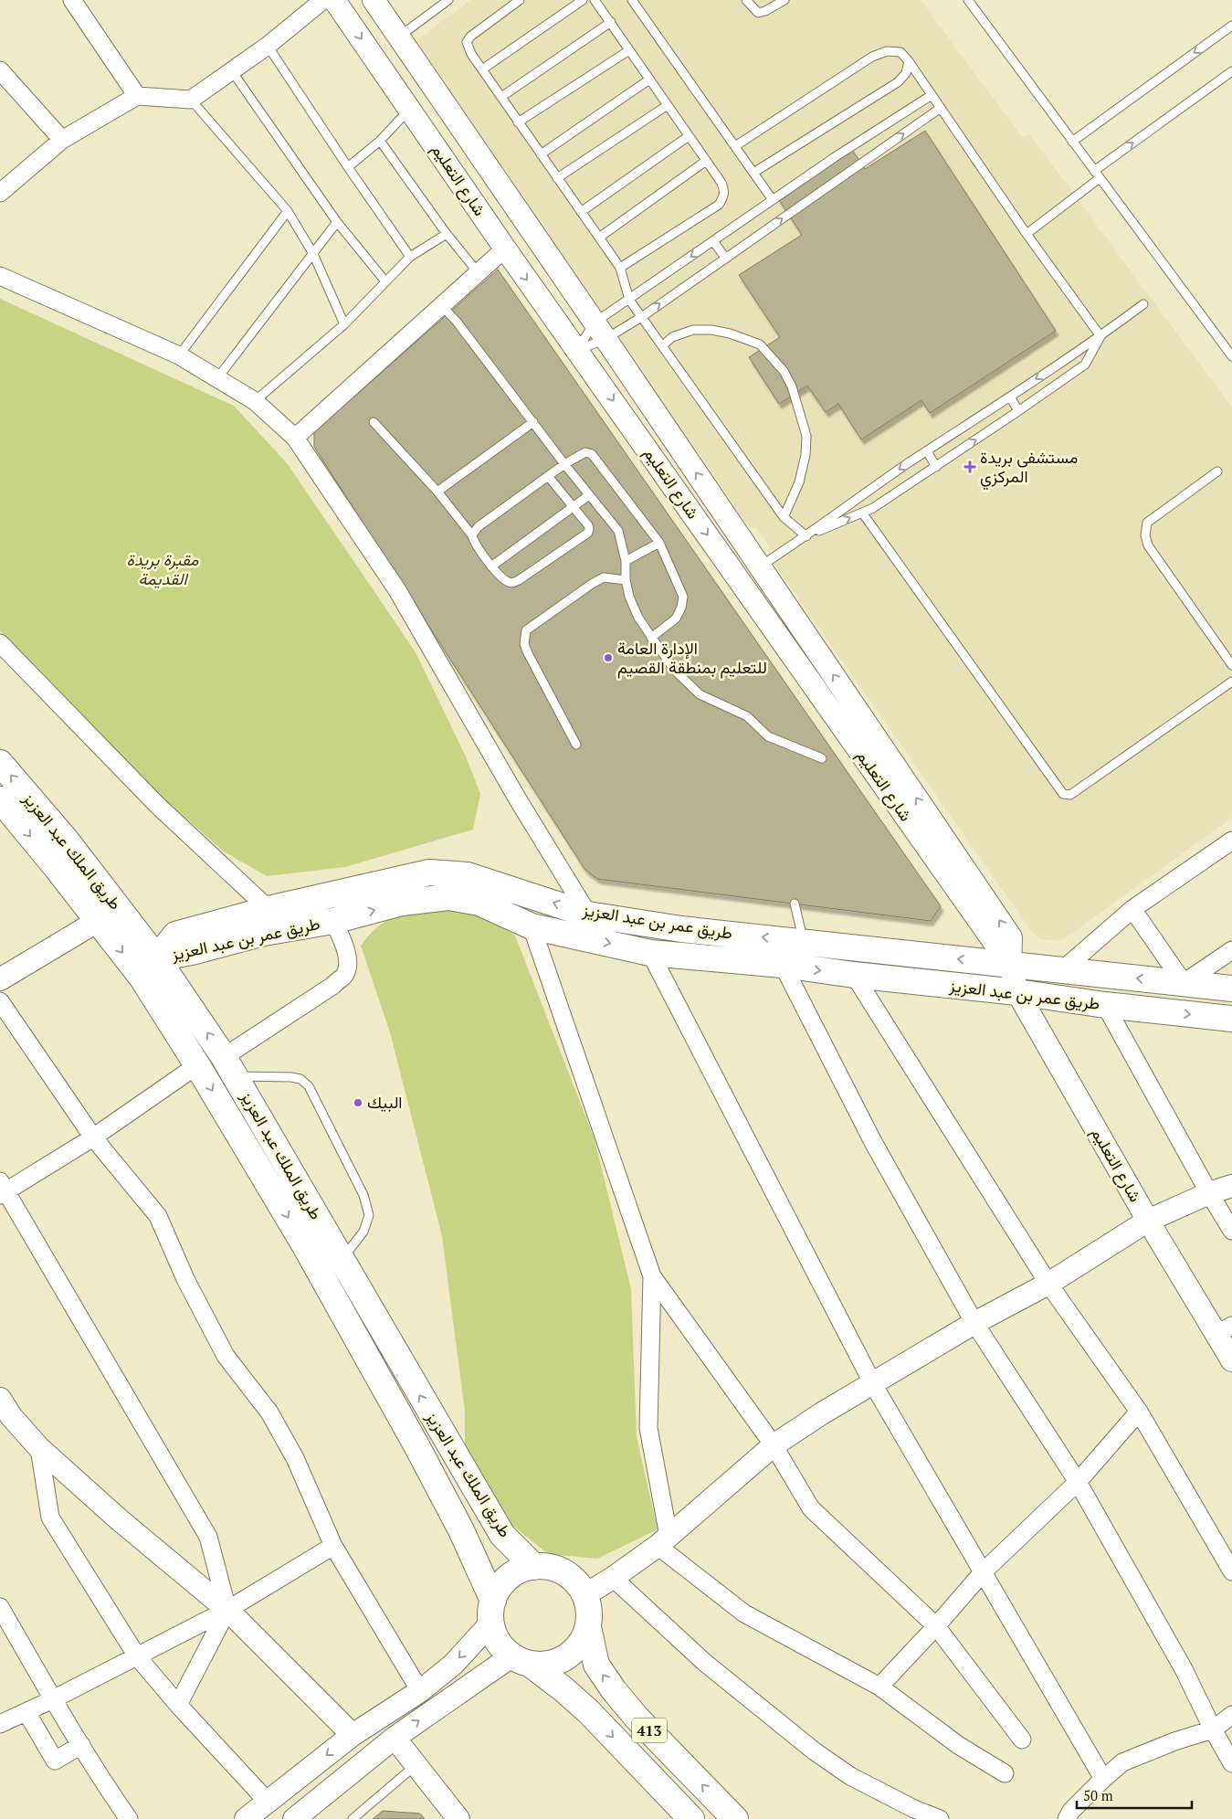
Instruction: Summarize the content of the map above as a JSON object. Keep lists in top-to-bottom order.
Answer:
{
  "streets": {
    "main road": ["طريق الملك عبد العزيز", "طريق عمر بن عبد العزيز", "413"],
    "street": ["شارع التعليم"]
  },
  "crossings": [
    ["شارع التعليم", "طريق عمر بن عبد العزيز"],
    ["طريق الملك عبد العزيز", "طريق عمر بن عبد العزيز"],
    ["طريق الملك عبد العزيز", "413"]
  ],
  "parks": ["مقبرة بريدة القديمة"],
  "places": {
    "health": ["مستشفى بريدة المركزي"],
    "other": ["الإدارة العامة للتعليم بمنطقة القصيم", "البيك"]
  },
  "scale_bar": "50 m"
}
